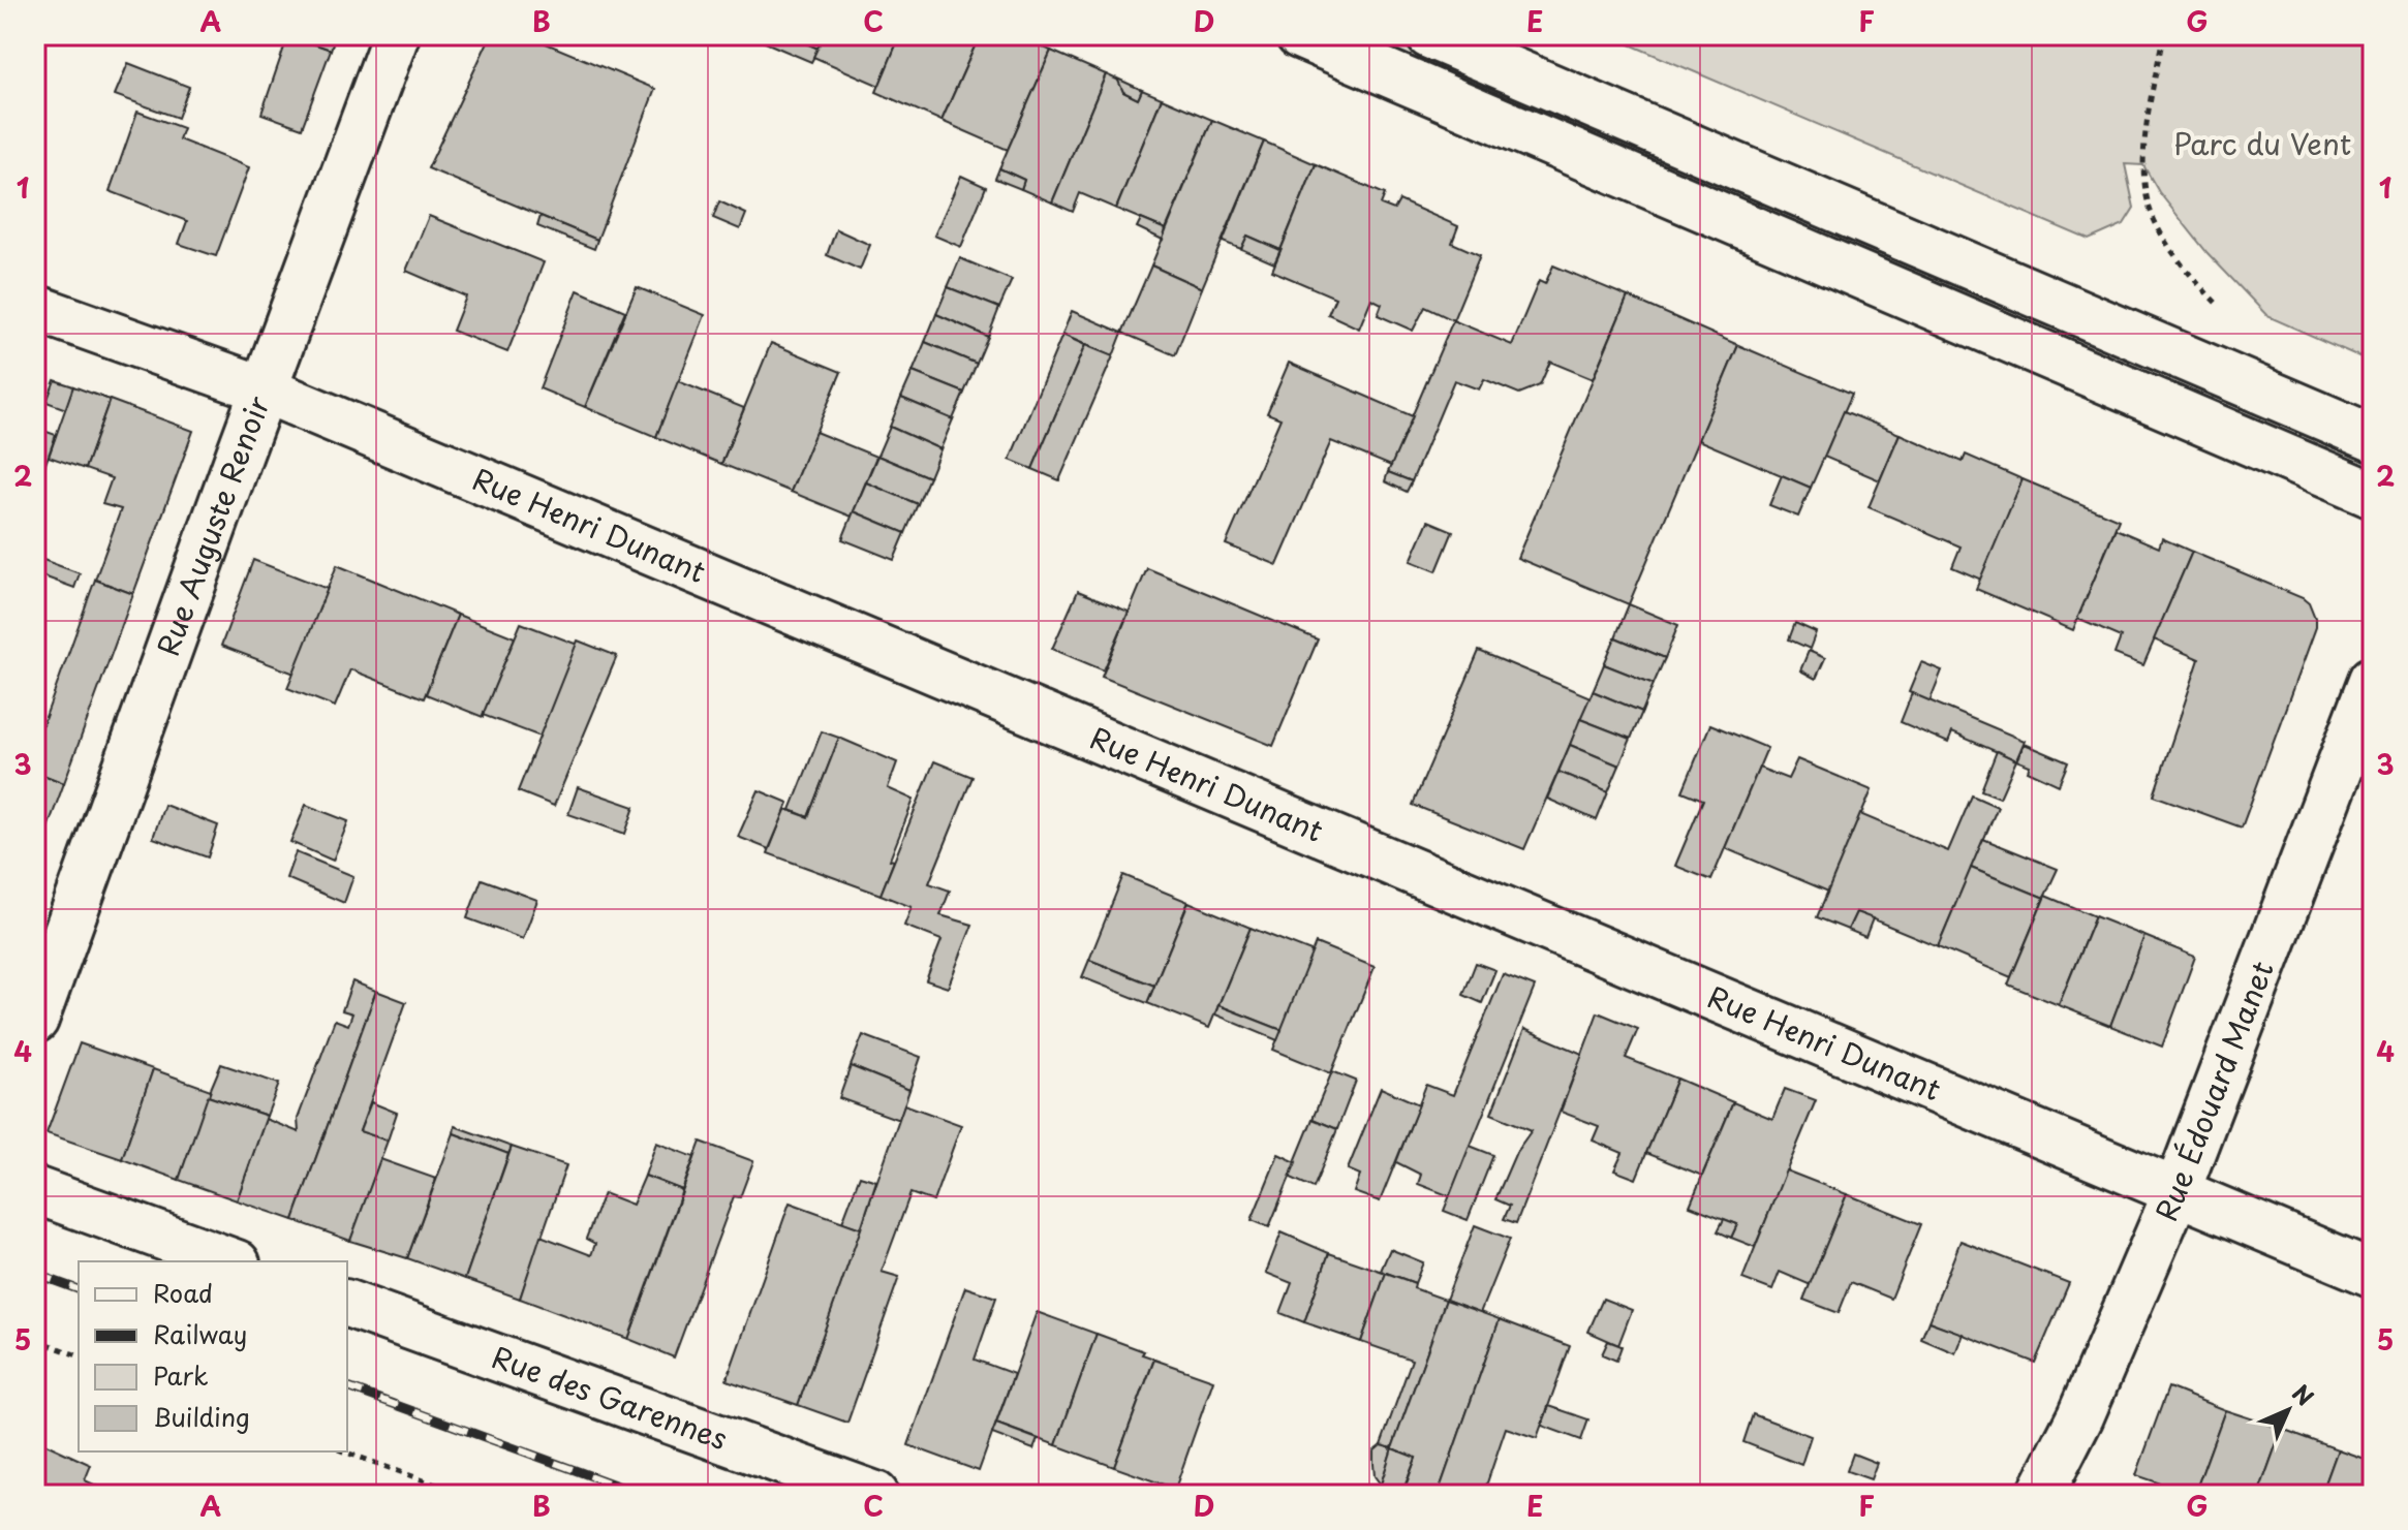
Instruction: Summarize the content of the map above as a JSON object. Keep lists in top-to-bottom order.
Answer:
{
  "streets": {
    "street": [
      "Rue Auguste Renoir",
      "Rue Henri Dunant",
      "Rue Édouard Manet",
      "Rue des Garennes"
    ]
  },
  "crossings": [
    ["Rue Auguste Renoir", "Rue Henri Dunant"],
    ["Rue Henri Dunant", "Rue Édouard Manet"]
  ],
  "parks": ["Parc du Vent"],
  "legend": [
    "Road",
    "Railway",
    "Park",
    "Building"
  ],
  "north": "top right",
  "grid": {
    "columns": [
      "A",
      "B",
      "C",
      "D",
      "E",
      "F",
      "G"
    ],
    "rows": [
      "1",
      "2",
      "3",
      "4",
      "5"
    ]
  }
}
